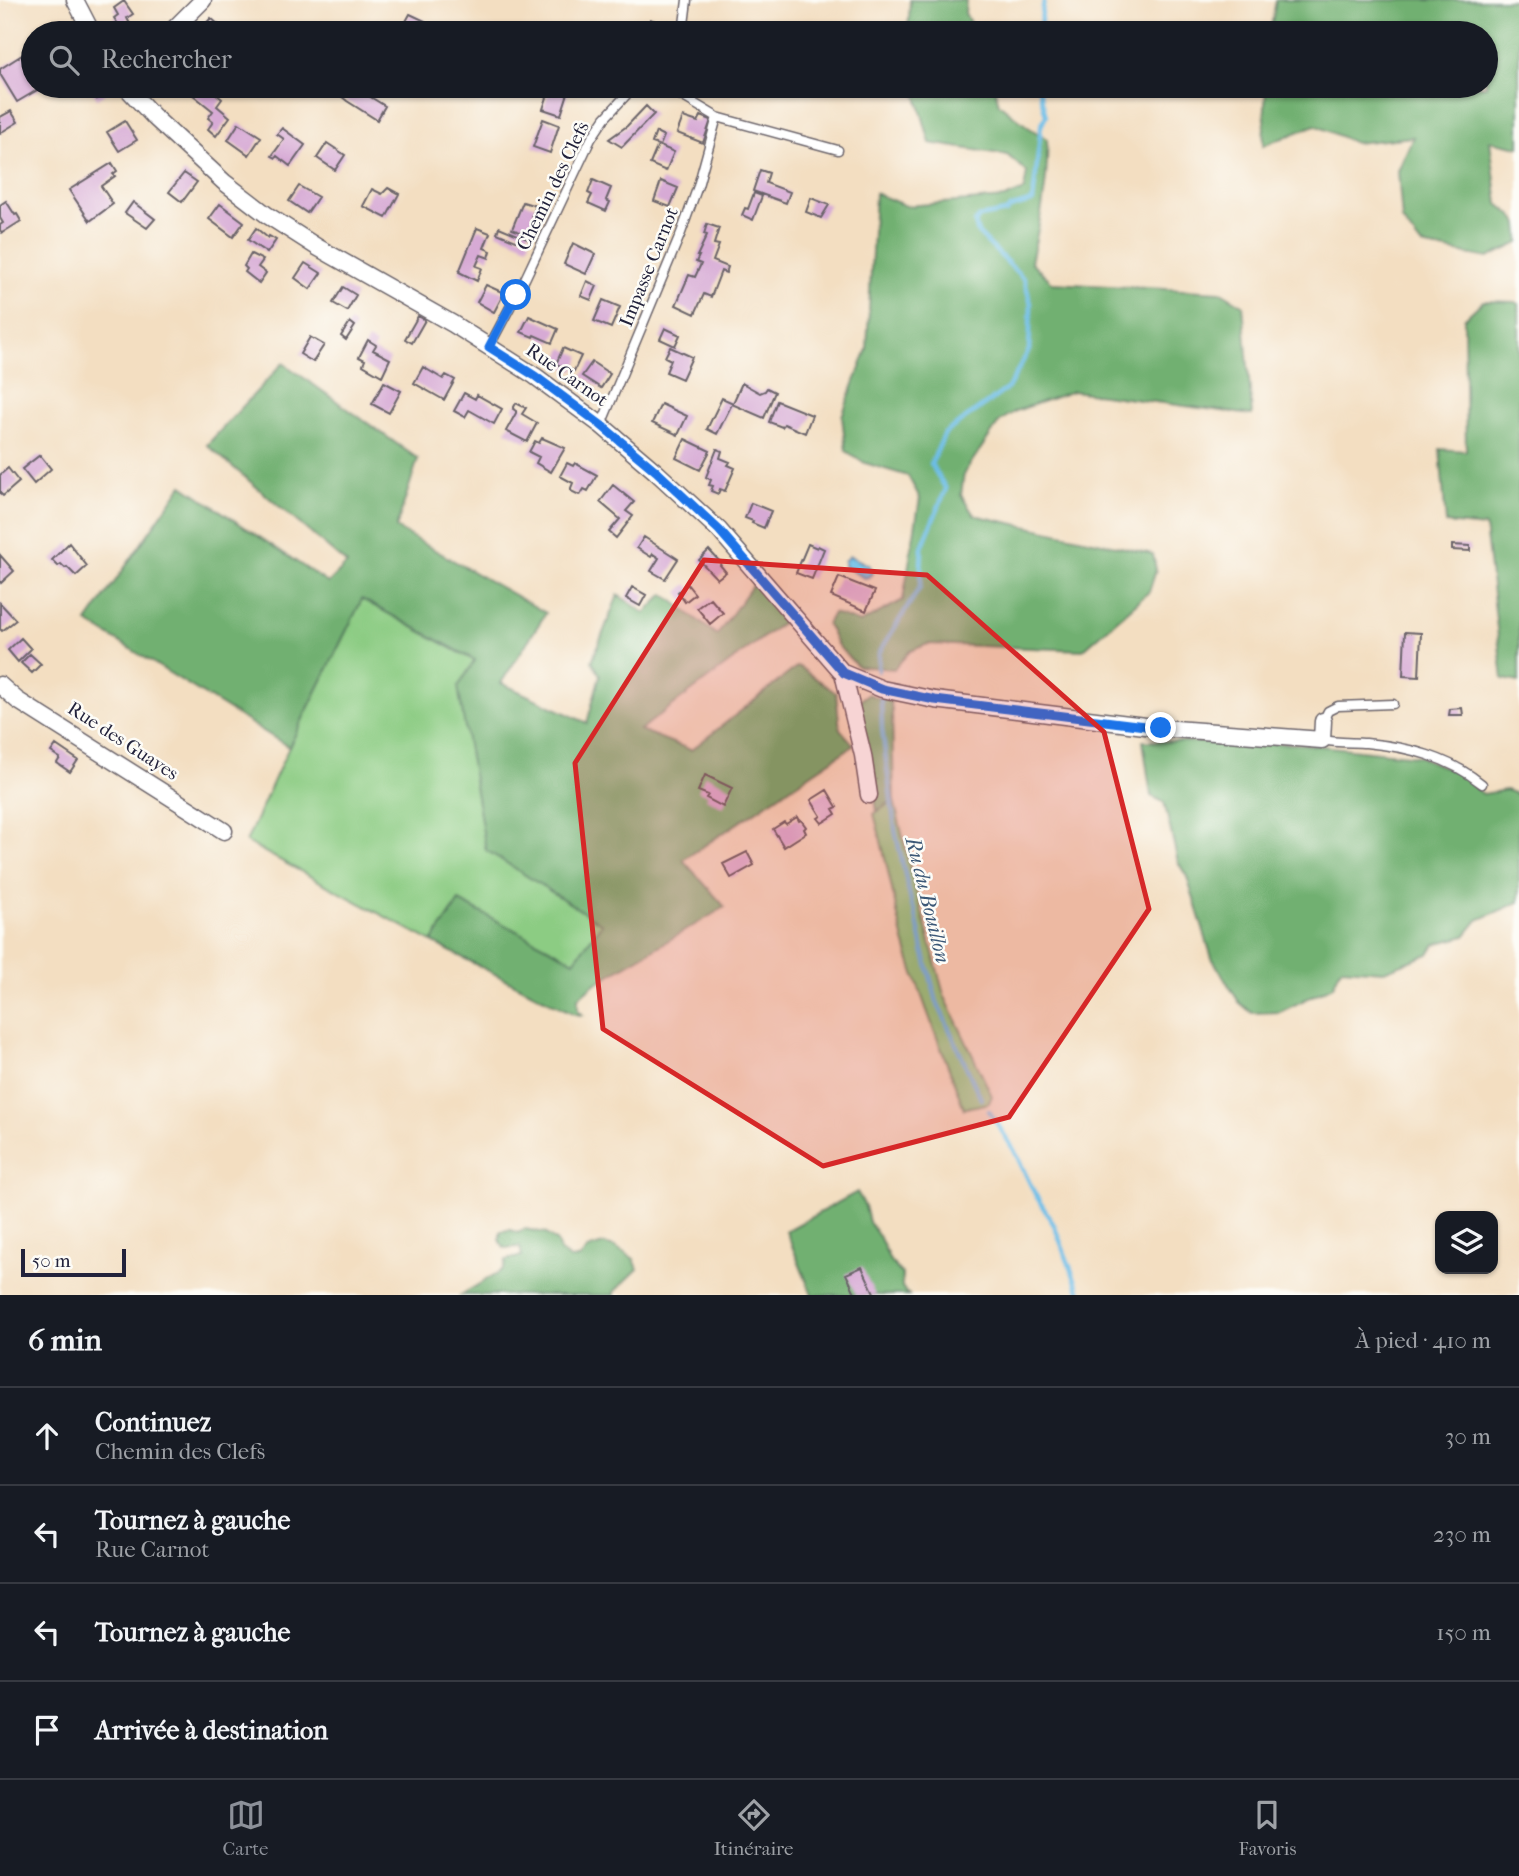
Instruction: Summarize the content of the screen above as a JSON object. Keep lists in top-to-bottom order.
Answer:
{
  "streets": {
    "street": ["Rue Carnot", "Rue des Guayes"],
    "lane": ["Chemin des Clefs", "Impasse Carnot"]
  },
  "crossings": [
    ["Chemin des Clefs", "Rue Carnot"],
    ["Impasse Carnot", "Rue Carnot"]
  ],
  "water": ["Ru du Bouillon"],
  "scale_bar": "50 m",
  "page": {
    "search": "Rechercher",
    "scale": "50 m",
    "heading": ["6 min", "À pied · 410 m"],
    "list": [
      ["Continuez", "Chemin des Clefs", "30 m"],
      ["Tournez à gauche", "Rue Carnot", "230 m"],
      ["Tournez à gauche", "150 m"],
      "Arrivée à destination"
    ],
    "nav": ["Carte", "Itinéraire", "Favoris"]
  }
}
